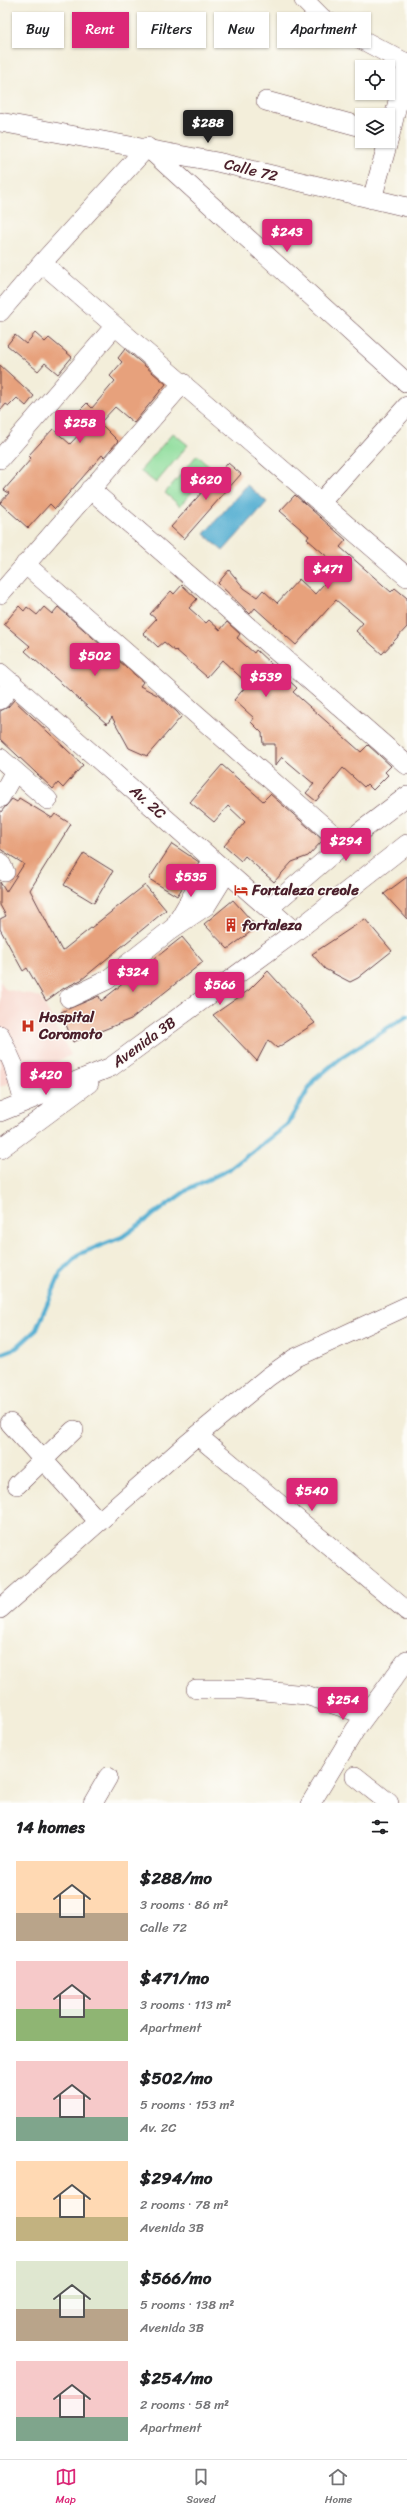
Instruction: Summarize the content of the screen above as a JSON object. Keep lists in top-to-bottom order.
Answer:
{
  "streets": {
    "street": ["Calle 72", "Av. 2C", "Avenida 3B"]
  },
  "crossings": [
    ["Av. 2C", "Avenida 3B"]
  ],
  "places": {
    "hotel": ["Fortaleza creole"],
    "building": ["fortaleza"],
    "hospital": ["Hospital Coromoto"]
  },
  "page": {
    "chip": [
      "Buy",
      "Rent",
      "Filters",
      "New",
      "Apartment"
    ],
    "price": [
      "$288",
      "$243",
      "$258",
      "$620",
      "$471",
      "$502",
      "$539",
      "$294",
      "$535",
      "$324",
      "$566",
      "$420",
      "$540",
      "$254"
    ],
    "heading": "14 homes",
    "list": [
      {
        "name": "$288/mo",
        "note": "3 rooms · 86 m² · Calle 72"
      },
      {
        "name": "$471/mo",
        "note": "3 rooms · 113 m² · Apartment"
      },
      {
        "name": "$502/mo",
        "note": "5 rooms · 153 m² · Av. 2C"
      },
      {
        "name": "$294/mo",
        "note": "2 rooms · 78 m² · Avenida 3B"
      },
      {
        "name": "$566/mo",
        "note": "5 rooms · 138 m² · Avenida 3B"
      },
      {
        "name": "$254/mo",
        "note": "2 rooms · 58 m² · Apartment"
      }
    ],
    "tabs": ["Map", "Saved", "Home"]
  }
}
